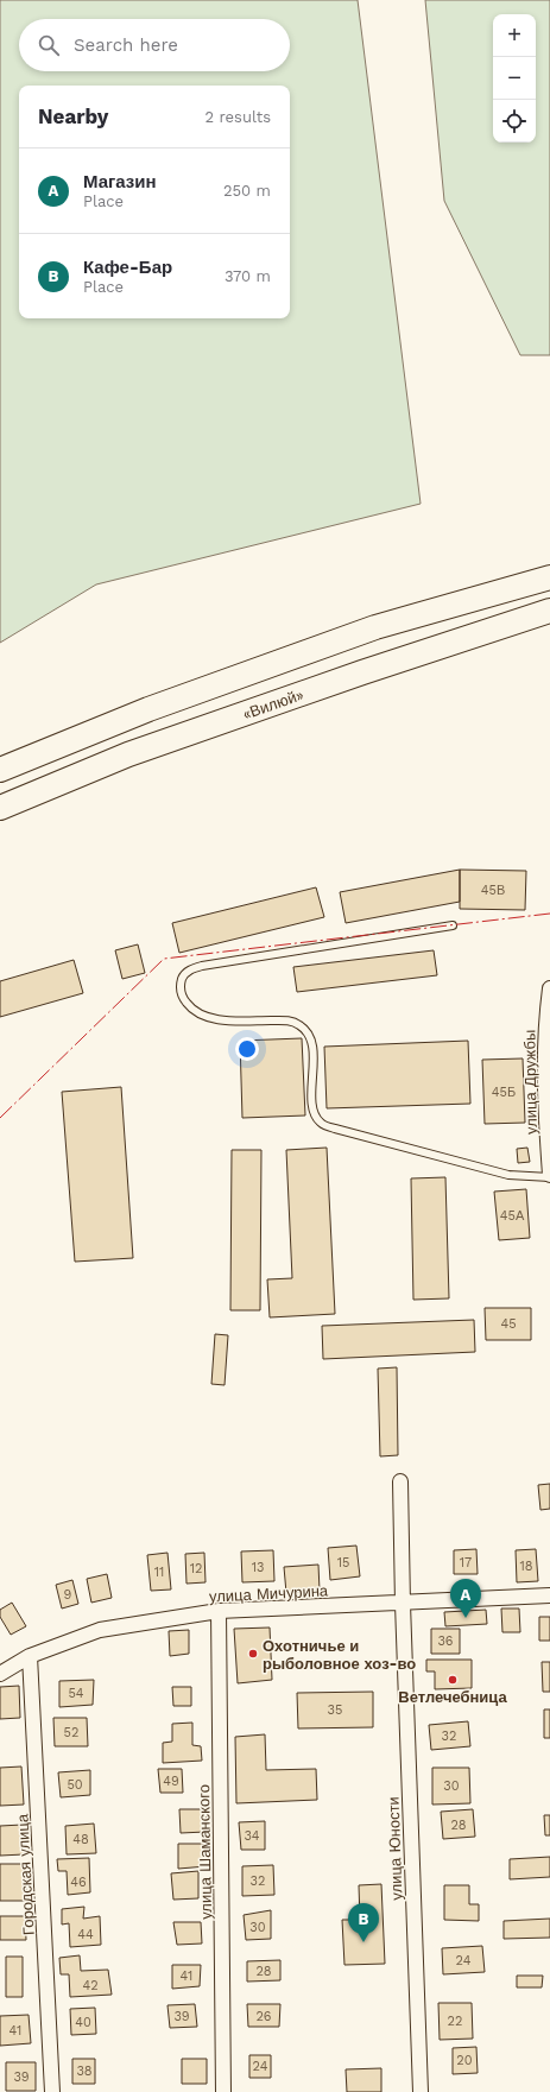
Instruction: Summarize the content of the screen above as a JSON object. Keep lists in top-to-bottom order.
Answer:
{
  "streets": {
    "highway": ["«Вилюй»"],
    "street": [
      "улица Дружбы",
      "улица Мичурина",
      "улица Юности",
      "улица Шаманского",
      "Городская улица"
    ]
  },
  "crossings": [
    ["улица Мичурина", "улица Юности"],
    ["улица Мичурина", "улица Шаманского"],
    ["улица Мичурина", "Городская улица"]
  ],
  "places": ["Охотничье и рыболовное хоз-во", "Ветлечебница"],
  "house_numbers": [
    "45В",
    "45Б",
    "45А",
    "45",
    "15",
    "17",
    "18",
    "13",
    "12",
    "11",
    "9",
    "36",
    "54",
    "35",
    "52",
    "32",
    "49",
    "50",
    "30",
    "28",
    "34",
    "48",
    "32",
    "46",
    "30",
    "44",
    "24",
    "28",
    "41",
    "42",
    "39",
    "26",
    "22",
    "40",
    "41",
    "20",
    "24",
    "38",
    "39"
  ],
  "page": {
    "map_buttons": ["+", "−"],
    "search": "Search here",
    "heading": ["Nearby", "2 results"],
    "list": [
      {
        "mark": "A",
        "name": "Магазин",
        "note": "Place",
        "value": "250 m"
      },
      {
        "mark": "B",
        "name": "Кафе-Бар",
        "note": "Place",
        "value": "370 m"
      }
    ],
    "pins": ["A", "B"]
  }
}
